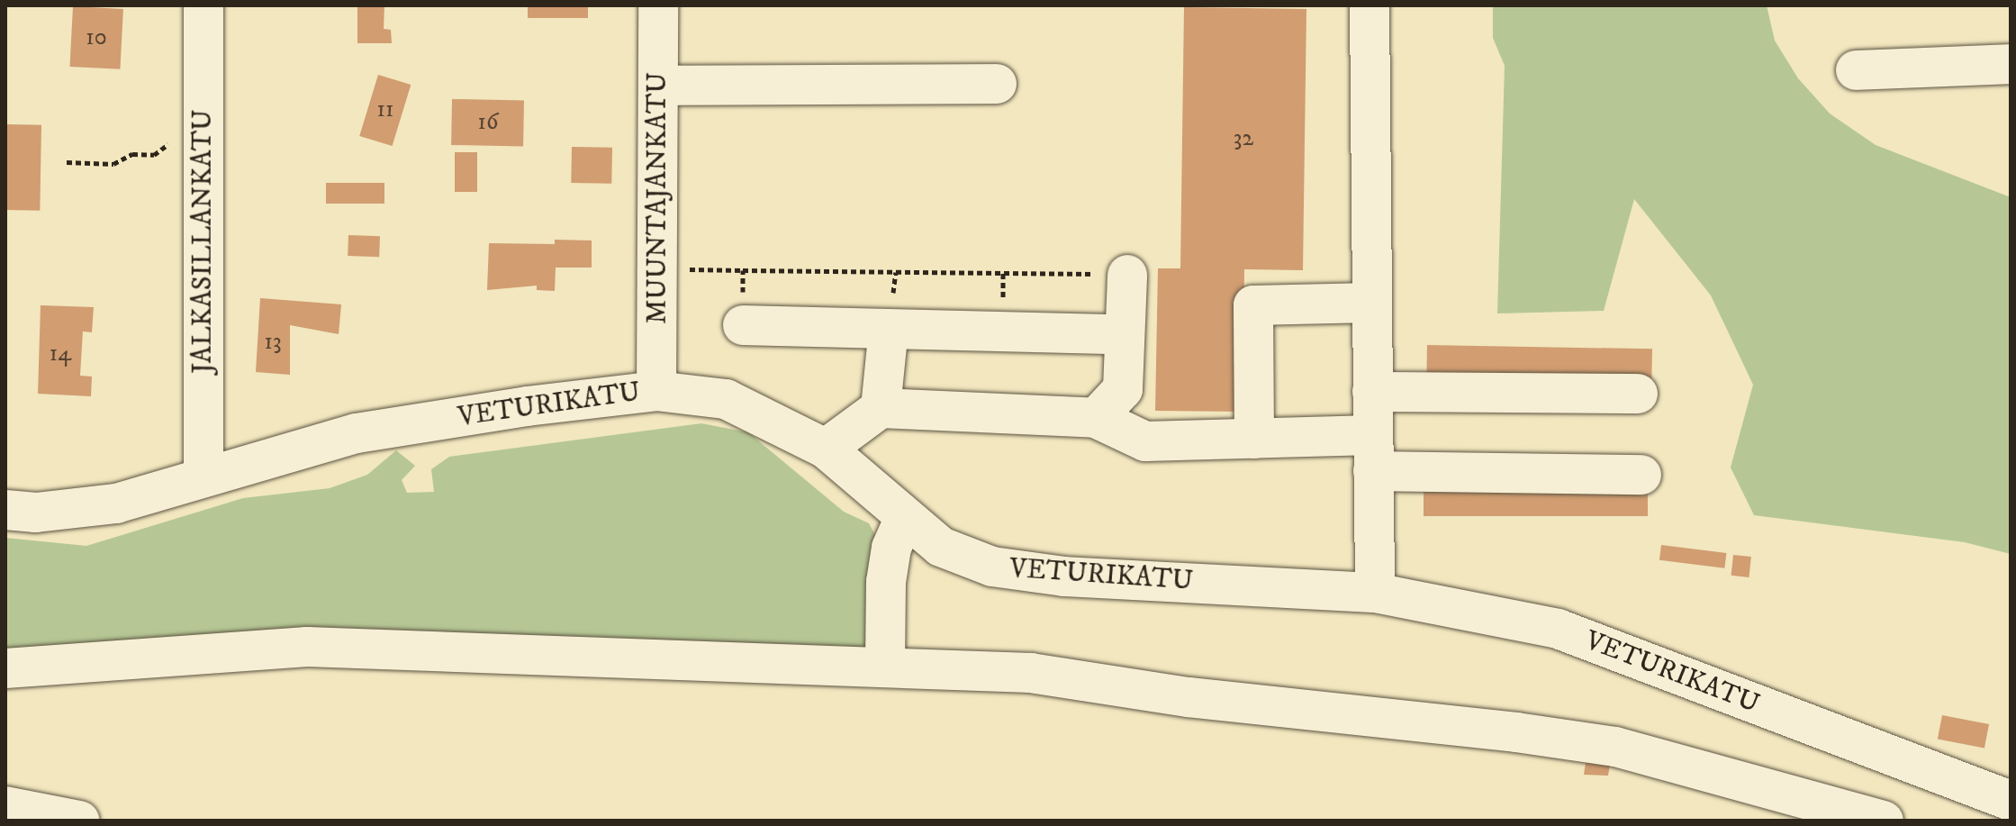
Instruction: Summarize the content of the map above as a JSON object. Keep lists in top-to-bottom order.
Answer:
{
  "streets": {
    "street": ["MUUNTAJANKATU", "JALKASILLANKATU", "VETURIKATU"]
  },
  "crossings": [
    ["MUUNTAJANKATU", "VETURIKATU"],
    ["JALKASILLANKATU", "VETURIKATU"]
  ],
  "house_numbers": [
    "10",
    "11",
    "16",
    "32",
    "13",
    "14"
  ]
}
